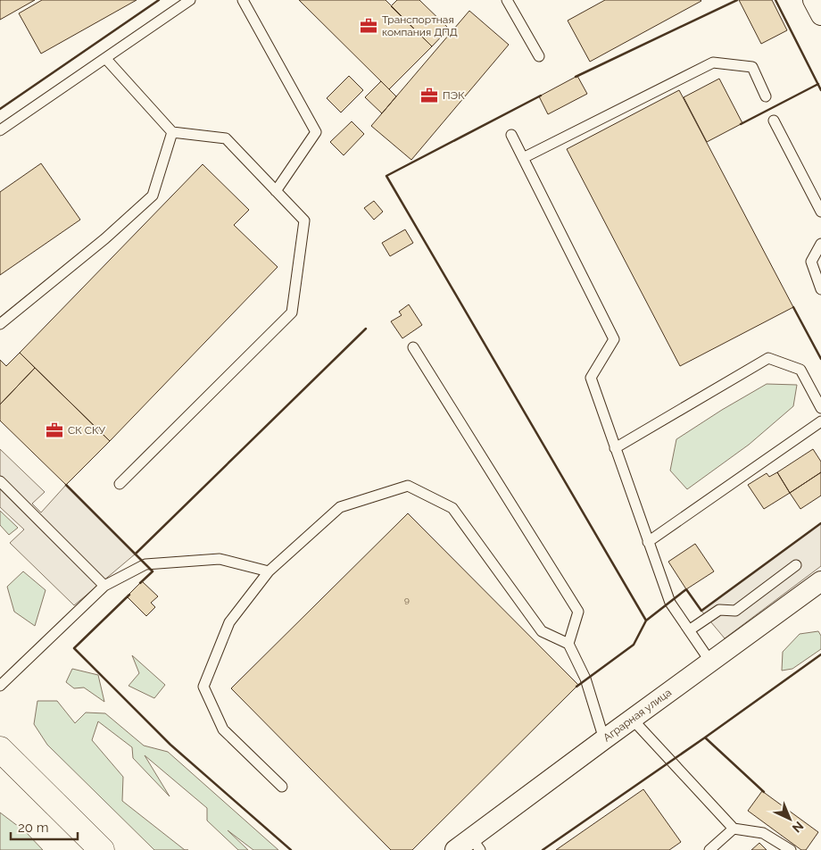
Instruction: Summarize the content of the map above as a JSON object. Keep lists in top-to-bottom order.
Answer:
{
  "streets": {
    "street": ["Аграрная улица"]
  },
  "places": {
    "office": ["Транспортная компания ДПД", "ПЭК", "СК СКУ"]
  },
  "house_numbers": ["9"],
  "scale_bar": "20 m",
  "north": "bottom right"
}
